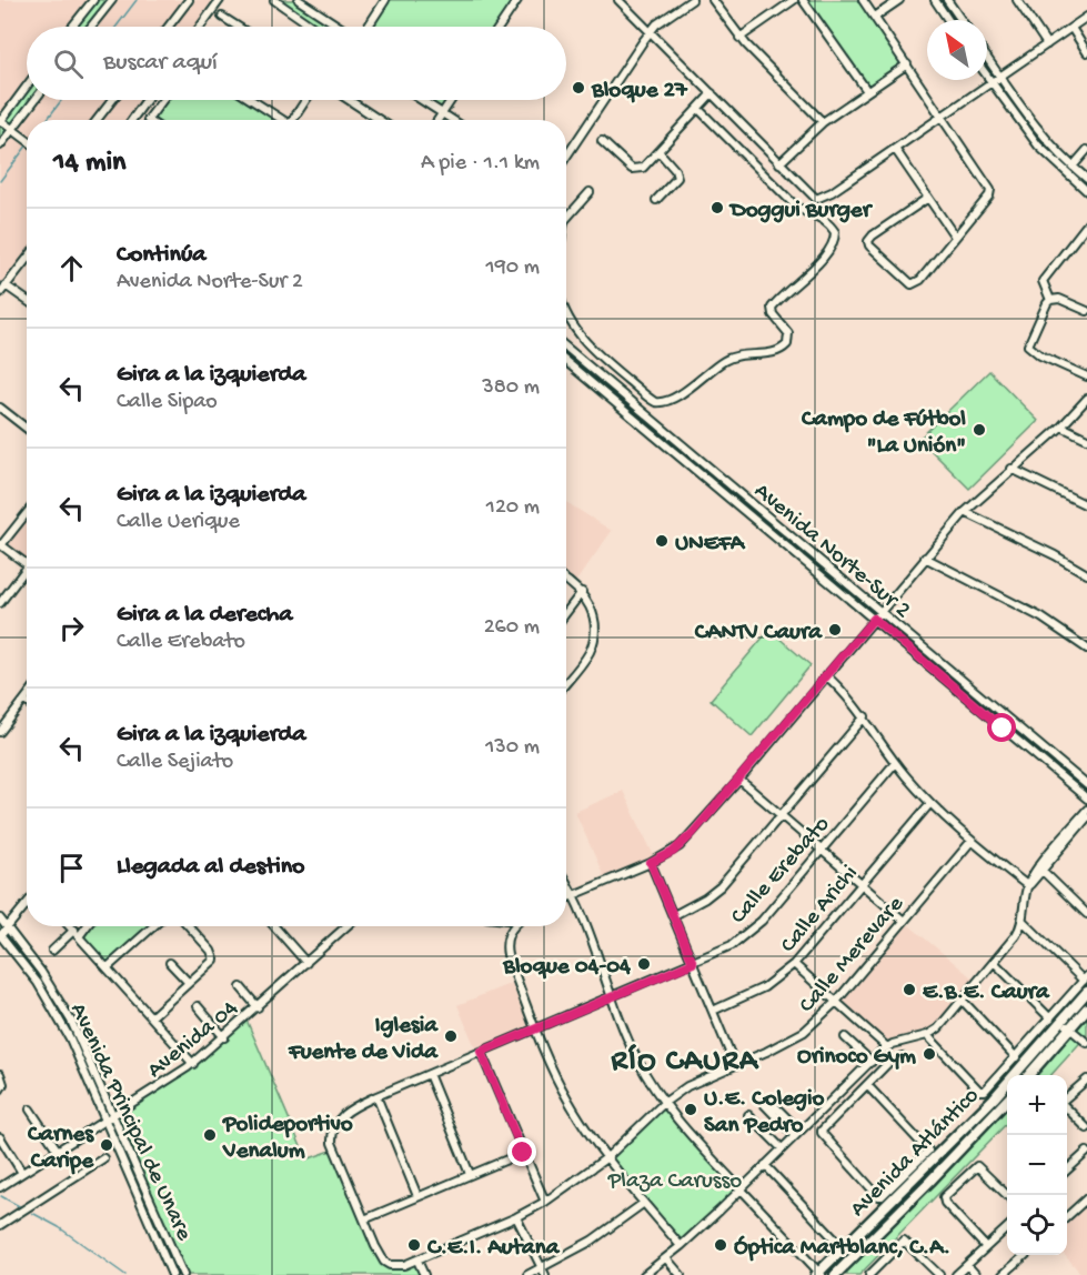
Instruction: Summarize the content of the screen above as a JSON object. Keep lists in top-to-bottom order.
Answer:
{
  "streets": {
    "main road": ["Avenida Atlántico"],
    "street": [
      "Avenida Norte-Sur 2",
      "Calle Erebato",
      "Calle Arichi",
      "Calle Merevare",
      "Avenida 04",
      "Avenida Principal de Unare"
    ]
  },
  "crossings": [
    ["Calle Erebato", "Calle Merevare"],
    ["Avenida 04", "Avenida Principal de Unare"]
  ],
  "districts": ["RÍO CAURA"],
  "parks": ["Plaza Carusso"],
  "places": [
    "Bloque 27",
    "Doggui Burger",
    "Campo de Fútbol \"La Unión\"",
    "UNEFA",
    "CANTV Caura",
    "Bloque 04-04",
    "E.B.E. Caura",
    "Iglesia Fuente de Vida",
    "Orinoco Gym",
    "U.E. Colegio San Pedro",
    "Polideportivo Venalum",
    "Carnes Caripe",
    "C.E.I. Autana",
    "Óptica Martblanc, C.A."
  ],
  "north": "top left",
  "page": {
    "search": "Buscar aquí",
    "heading": ["14 min", "A pie · 1.1 km"],
    "list": [
      ["Continúa", "Avenida Norte-Sur 2", "190 m"],
      ["Gira a la izquierda", "Calle Sipao", "380 m"],
      ["Gira a la izquierda", "Calle Uerique", "120 m"],
      ["Gira a la derecha", "Calle Erebato", "260 m"],
      ["Gira a la izquierda", "Calle Sejiato", "130 m"],
      "Llegada al destino"
    ],
    "map_buttons": ["+", "−"]
  }
}
